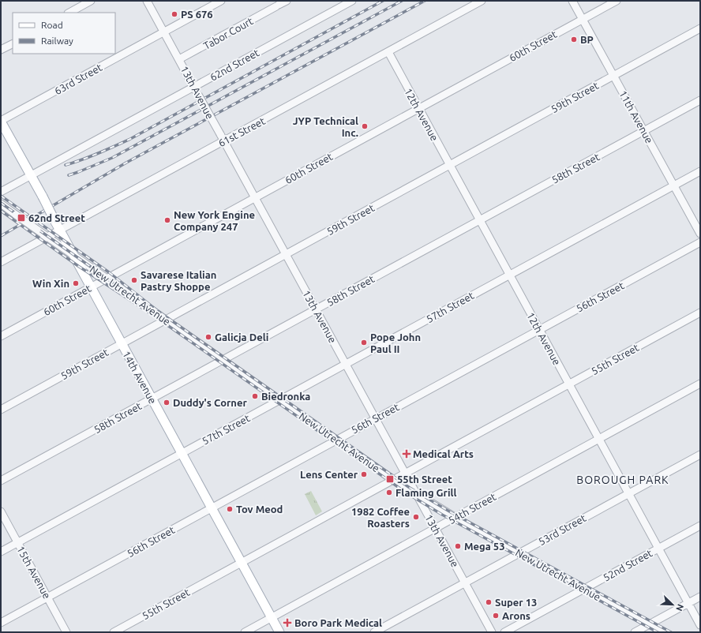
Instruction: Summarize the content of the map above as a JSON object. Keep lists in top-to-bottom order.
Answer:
{
  "streets": {
    "main road": ["14th Avenue"],
    "street": [
      "Tabor Court",
      "60th Street",
      "62nd Street",
      "63rd Street",
      "13th Avenue",
      "59th Street",
      "12th Avenue",
      "11th Avenue",
      "61st Street",
      "58th Street",
      "New Utrecht Avenue",
      "56th Street",
      "57th Street",
      "55th Street",
      "54th Street",
      "53rd Street",
      "52nd Street",
      "15th Avenue"
    ]
  },
  "crossings": [
    ["Tabor Court", "13th Avenue"],
    ["60th Street", "13th Avenue"],
    ["60th Street", "12th Avenue"],
    ["60th Street", "11th Avenue"],
    ["60th Street", "New Utrecht Avenue"],
    ["60th Street", "14th Avenue"],
    ["62nd Street", "13th Avenue"],
    ["62nd Street", "14th Avenue"],
    ["63rd Street", "13th Avenue"],
    ["63rd Street", "14th Avenue"],
    ["13th Avenue", "59th Street"],
    ["13th Avenue", "61st Street"],
    ["13th Avenue", "58th Street"],
    ["13th Avenue", "New Utrecht Avenue"],
    ["13th Avenue", "56th Street"],
    ["13th Avenue", "57th Street"],
    ["13th Avenue", "55th Street"],
    ["13th Avenue", "54th Street"],
    ["13th Avenue", "53rd Street"],
    ["59th Street", "12th Avenue"],
    ["59th Street", "11th Avenue"],
    ["59th Street", "New Utrecht Avenue"],
    ["59th Street", "14th Avenue"],
    ["12th Avenue", "61st Street"],
    ["12th Avenue", "58th Street"],
    ["12th Avenue", "56th Street"],
    ["12th Avenue", "57th Street"],
    ["12th Avenue", "55th Street"],
    ["12th Avenue", "54th Street"],
    ["12th Avenue", "53rd Street"],
    ["12th Avenue", "52nd Street"],
    ["11th Avenue", "58th Street"],
    ["11th Avenue", "57th Street"],
    ["61st Street", "New Utrecht Avenue"],
    ["61st Street", "14th Avenue"],
    ["58th Street", "New Utrecht Avenue"],
    ["58th Street", "14th Avenue"],
    ["New Utrecht Avenue", "56th Street"],
    ["New Utrecht Avenue", "57th Street"],
    ["New Utrecht Avenue", "55th Street"],
    ["New Utrecht Avenue", "14th Avenue"],
    ["New Utrecht Avenue", "54th Street"],
    ["New Utrecht Avenue", "53rd Street"],
    ["New Utrecht Avenue", "52nd Street"],
    ["56th Street", "14th Avenue"],
    ["56th Street", "15th Avenue"],
    ["57th Street", "14th Avenue"],
    ["57th Street", "15th Avenue"],
    ["55th Street", "14th Avenue"],
    ["14th Avenue", "54th Street"]
  ],
  "districts": ["BOROUGH PARK"],
  "places": {
    "other": [
      "PS 676",
      "BP",
      "JYP Technical Inc.",
      "New York Engine Company 247",
      "Savarese Italian Pastry Shoppe",
      "Win Xin",
      "Galicja Deli",
      "Pope John Paul II",
      "Biedronka",
      "Duddy's Corner",
      "Lens Center",
      "Flaming Grill",
      "Tov Meod",
      "1982 Coffee Roasters",
      "Mega 53",
      "Super 13",
      "Arons"
    ],
    "transit": ["62nd Street", "55th Street"],
    "health": ["Medical Arts", "Boro Park Medical"]
  },
  "legend": ["Road", "Railway"],
  "north": "bottom right"
}
